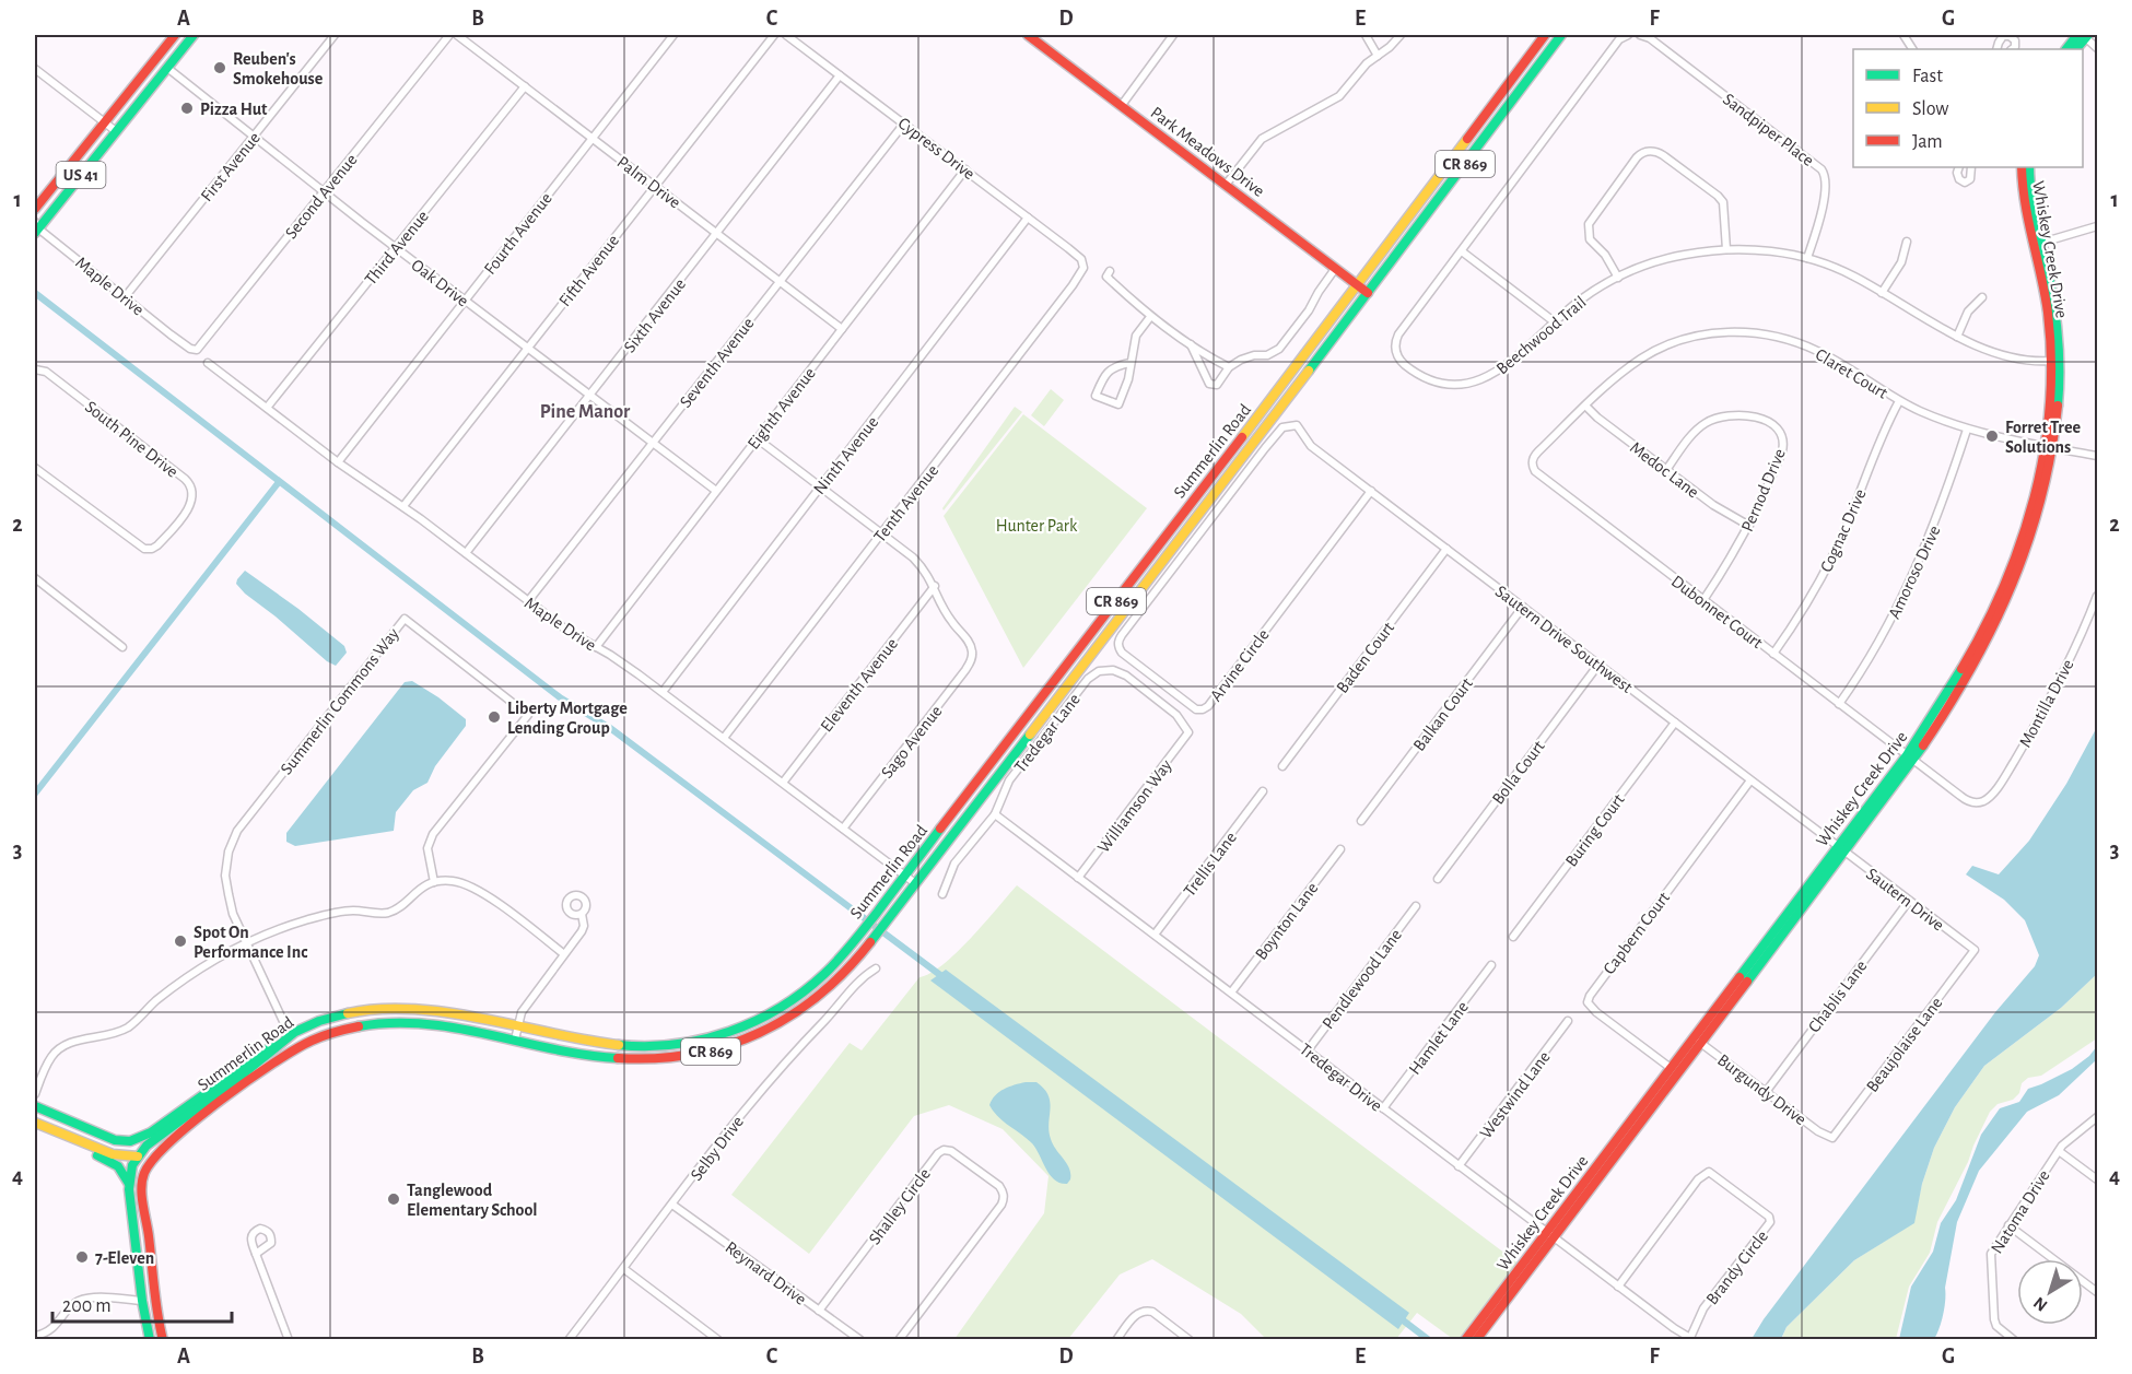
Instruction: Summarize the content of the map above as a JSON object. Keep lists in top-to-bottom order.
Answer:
{
  "streets": {
    "main road": [
      "Park Meadows Drive",
      "CR 869",
      "US 41",
      "Whiskey Creek Drive",
      "Summerlin Road"
    ],
    "street": [
      "Sandpiper Place",
      "Cypress Drive",
      "First Avenue",
      "Palm Drive",
      "Second Avenue",
      "Fourth Avenue",
      "Third Avenue",
      "Fifth Avenue",
      "Oak Drive",
      "Maple Drive",
      "Sixth Avenue",
      "Beechwood Trail",
      "Seventh Avenue",
      "Claret Court",
      "Eighth Avenue",
      "South Pine Drive",
      "Ninth Avenue",
      "Medoc Lane",
      "Pernod Drive",
      "Tenth Avenue",
      "Cognac Drive",
      "Amoroso Drive",
      "Dubonnet Court",
      "Sautern Drive Southwest",
      "Baden Court",
      "Arvine Circle",
      "Eleventh Avenue",
      "Summerlin Commons Way",
      "Montilla Drive",
      "Balkan Court",
      "Tredegar Lane",
      "Sago Avenue",
      "Bolla Court",
      "Williamson Way",
      "Buring Court",
      "Trellis Lane",
      "Sautern Drive",
      "Boynton Lane",
      "Capbern Court",
      "Pendlewood Lane",
      "Chablis Lane",
      "Hamlet Lane",
      "Beaujolaise Lane",
      "Tredegar Drive",
      "Burgundy Drive",
      "Westwind Lane",
      "Selby Drive",
      "Shalley Circle",
      "Natoma Drive",
      "Brandy Circle",
      "Reynard Drive"
    ]
  },
  "crossings": [
    ["Sandpiper Place", "Beechwood Trail"],
    ["Cypress Drive", "Sixth Avenue"],
    ["Cypress Drive", "Seventh Avenue"],
    ["Cypress Drive", "Eighth Avenue"],
    ["Cypress Drive", "Ninth Avenue"],
    ["Cypress Drive", "Tenth Avenue"],
    ["Park Meadows Drive", "Summerlin Road"],
    ["First Avenue", "Oak Drive"],
    ["First Avenue", "Maple Drive"],
    ["US 41", "Oak Drive"],
    ["US 41", "Maple Drive"],
    ["Palm Drive", "Fourth Avenue"],
    ["Palm Drive", "Third Avenue"],
    ["Palm Drive", "Fifth Avenue"],
    ["Palm Drive", "Sixth Avenue"],
    ["Palm Drive", "Seventh Avenue"],
    ["Palm Drive", "Eighth Avenue"],
    ["Second Avenue", "Oak Drive"],
    ["Second Avenue", "Maple Drive"],
    ["Fourth Avenue", "Oak Drive"],
    ["Fourth Avenue", "Maple Drive"],
    ["Third Avenue", "Oak Drive"],
    ["Third Avenue", "Maple Drive"],
    ["Whiskey Creek Drive", "Beechwood Trail"],
    ["Whiskey Creek Drive", "Claret Court"],
    ["Whiskey Creek Drive", "Dubonnet Court"],
    ["Whiskey Creek Drive", "Sautern Drive Southwest"],
    ["Whiskey Creek Drive", "Sautern Drive"],
    ["Whiskey Creek Drive", "Capbern Court"],
    ["Whiskey Creek Drive", "Tredegar Drive"],
    ["Whiskey Creek Drive", "Burgundy Drive"],
    ["Fifth Avenue", "Oak Drive"],
    ["Fifth Avenue", "Maple Drive"],
    ["Oak Drive", "Sixth Avenue"],
    ["Oak Drive", "Seventh Avenue"],
    ["Oak Drive", "Eighth Avenue"],
    ["Maple Drive", "Sixth Avenue"],
    ["Maple Drive", "Seventh Avenue"],
    ["Maple Drive", "Eighth Avenue"],
    ["Maple Drive", "Summerlin Road"],
    ["Maple Drive", "Ninth Avenue"],
    ["Maple Drive", "Tenth Avenue"],
    ["Maple Drive", "Eleventh Avenue"],
    ["Maple Drive", "Sago Avenue"],
    ["Claret Court", "Medoc Lane"],
    ["Claret Court", "Cognac Drive"],
    ["Claret Court", "Amoroso Drive"],
    ["Claret Court", "Dubonnet Court"],
    ["Summerlin Road", "Summerlin Commons Way"],
    ["Medoc Lane", "Pernod Drive"],
    ["Pernod Drive", "Dubonnet Court"],
    ["Cognac Drive", "Dubonnet Court"],
    ["Amoroso Drive", "Dubonnet Court"],
    ["Dubonnet Court", "Montilla Drive"],
    ["Sautern Drive Southwest", "Baden Court"],
    ["Sautern Drive Southwest", "Arvine Circle"],
    ["Sautern Drive Southwest", "Balkan Court"],
    ["Sautern Drive Southwest", "Bolla Court"],
    ["Sautern Drive Southwest", "Buring Court"],
    ["Sautern Drive Southwest", "Sautern Drive"],
    ["Sautern Drive Southwest", "Capbern Court"],
    ["Eleventh Avenue", "Sago Avenue"],
    ["Tredegar Lane", "Williamson Way"],
    ["Tredegar Lane", "Tredegar Drive"],
    ["Williamson Way", "Tredegar Drive"],
    ["Trellis Lane", "Tredegar Drive"],
    ["Sautern Drive", "Chablis Lane"],
    ["Sautern Drive", "Beaujolaise Lane"],
    ["Boynton Lane", "Tredegar Drive"],
    ["Pendlewood Lane", "Tredegar Drive"],
    ["Chablis Lane", "Burgundy Drive"],
    ["Hamlet Lane", "Tredegar Drive"],
    ["Beaujolaise Lane", "Burgundy Drive"],
    ["Tredegar Drive", "Westwind Lane"],
    ["Tredegar Drive", "Brandy Circle"],
    ["Selby Drive", "Reynard Drive"],
    ["Shalley Circle", "Reynard Drive"]
  ],
  "districts": ["Pine Manor"],
  "parks": ["Hunter Park"],
  "places": [
    "Reuben's Smokehouse",
    "Pizza Hut",
    "Forret Tree Solutions",
    "Liberty Mortgage Lending Group",
    "Spot On Performance Inc",
    "Tanglewood Elementary School",
    "7-Eleven"
  ],
  "legend": ["Fast", "Slow", "Jam"],
  "scale_bar": "200 m",
  "north": "bottom left",
  "grid": {
    "columns": [
      "A",
      "B",
      "C",
      "D",
      "E",
      "F",
      "G"
    ],
    "rows": [
      "1",
      "2",
      "3",
      "4"
    ]
  }
}
